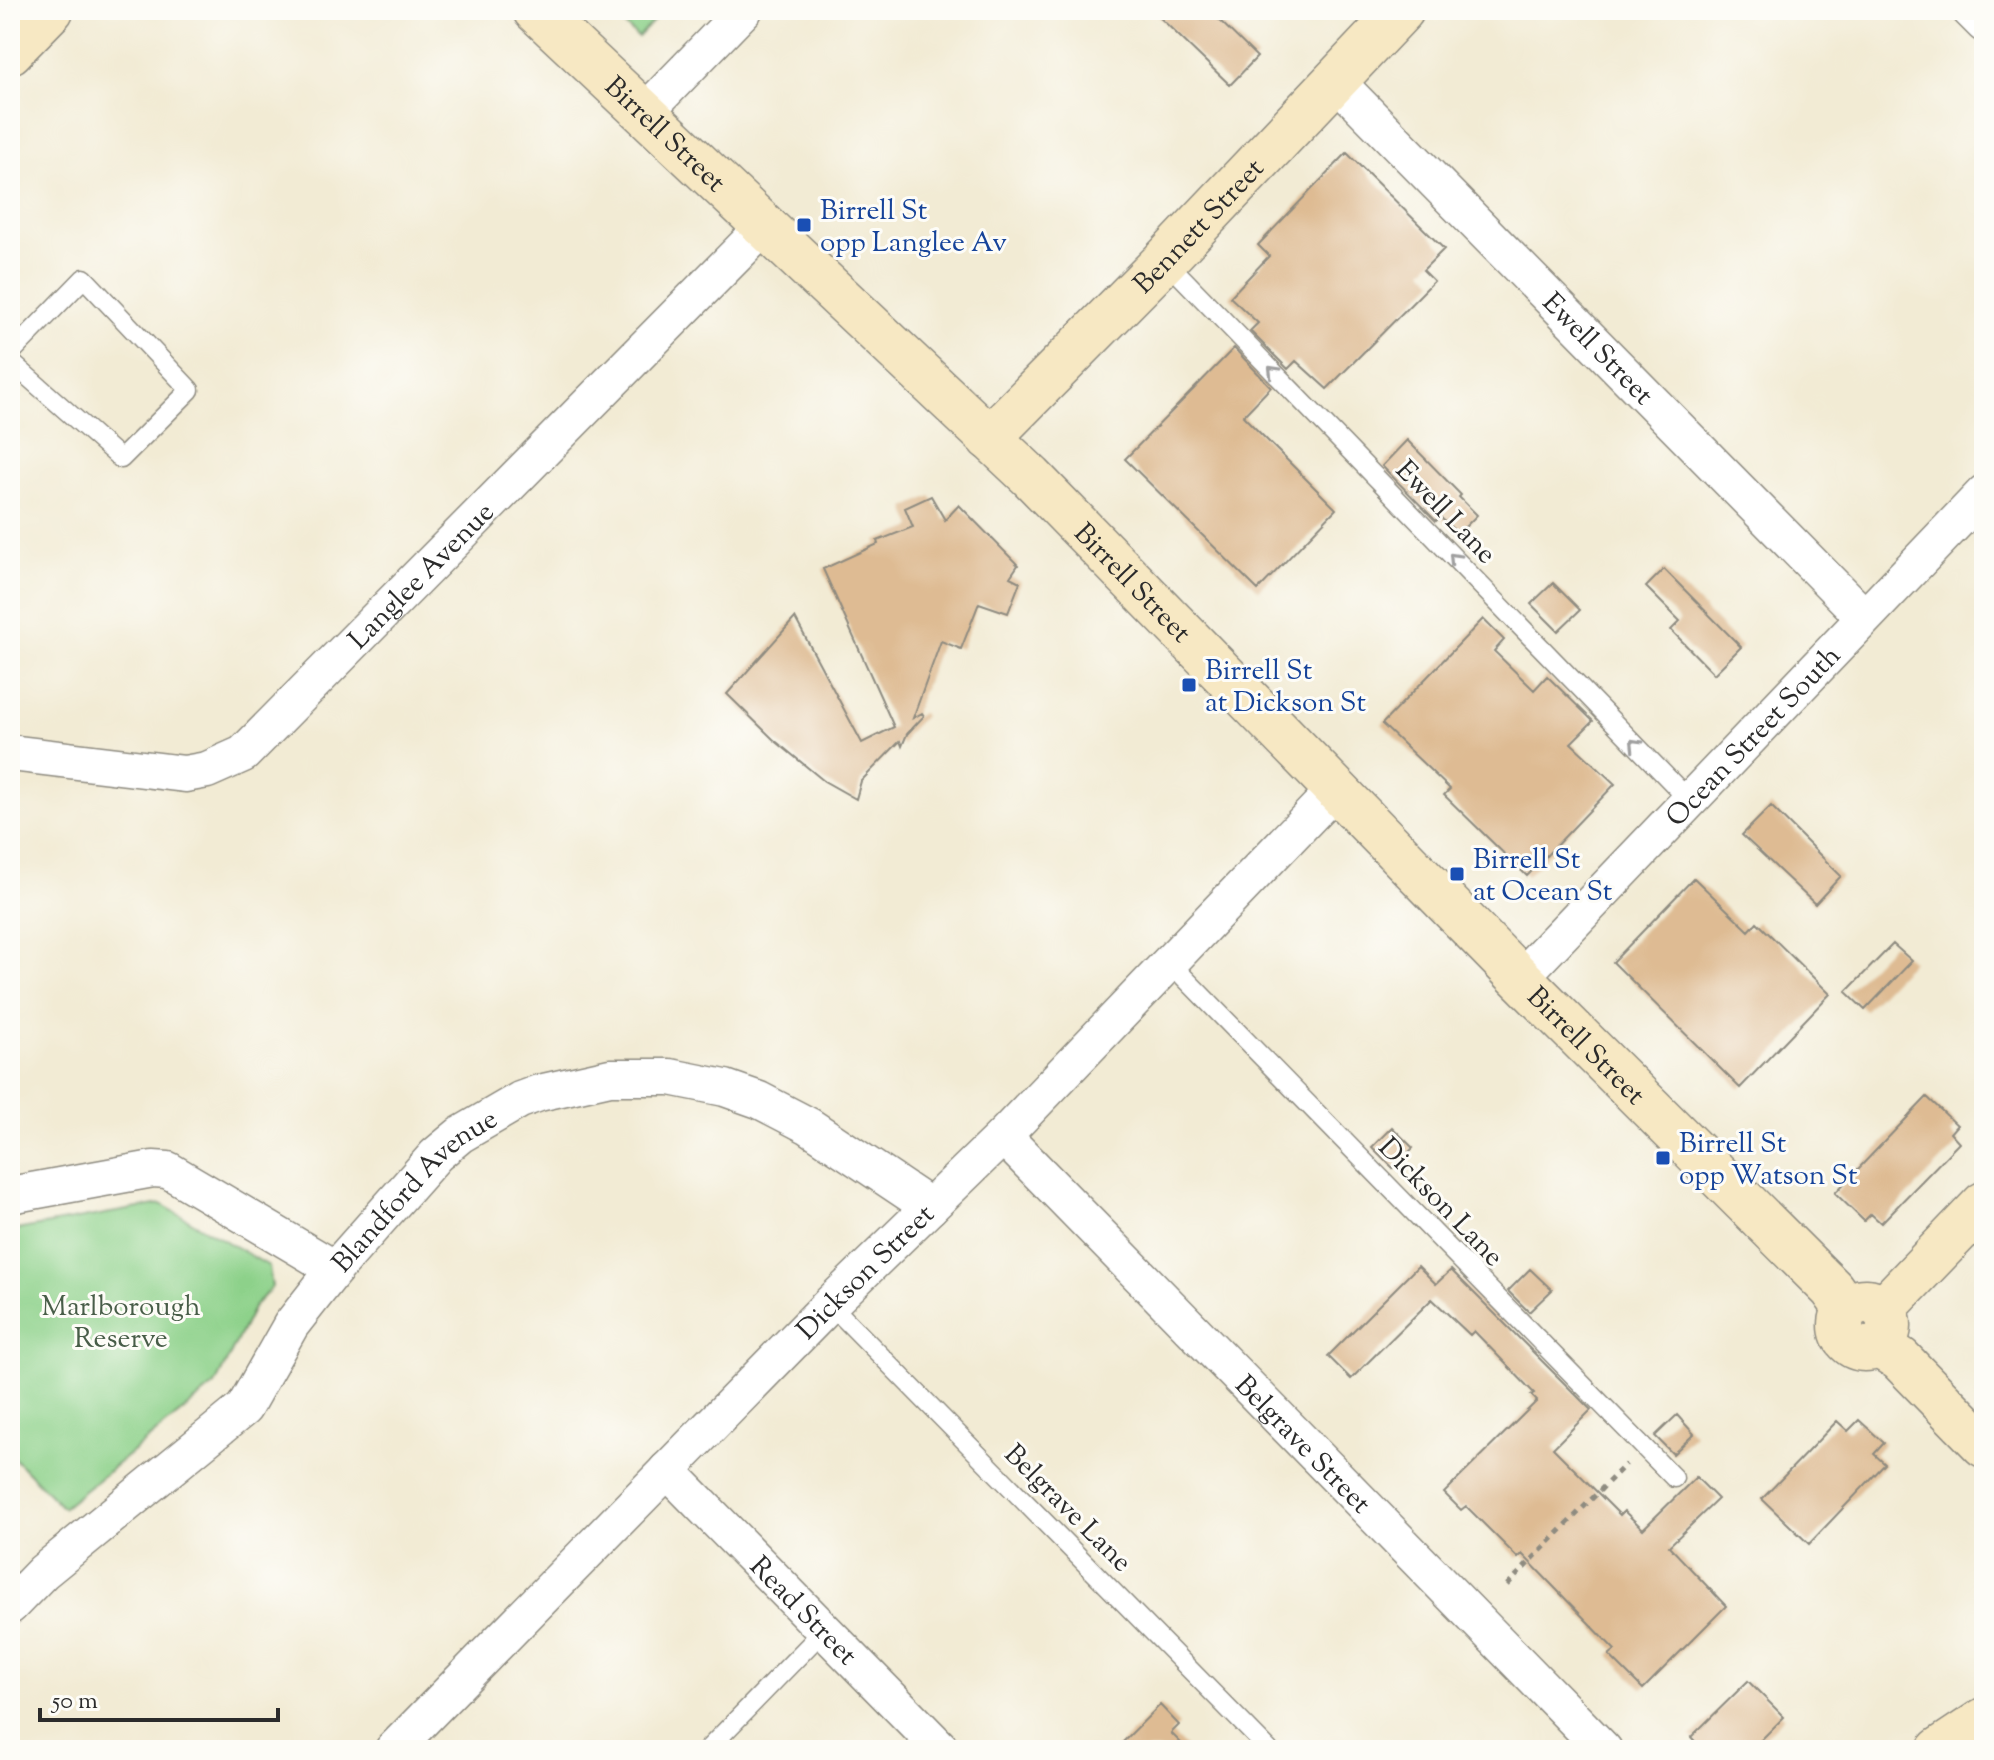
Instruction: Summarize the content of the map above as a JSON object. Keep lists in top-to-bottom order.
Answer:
{
  "streets": {
    "main road": ["Birrell Street", "Bennett Street"],
    "street": [
      "Ewell Street",
      "Langlee Avenue",
      "Ocean Street South",
      "Blandford Avenue",
      "Dickson Street",
      "Belgrave Street",
      "Read Street"
    ],
    "lane": ["Ewell Lane", "Dickson Lane", "Belgrave Lane"]
  },
  "crossings": [
    ["Birrell Street", "Bennett Street"],
    ["Birrell Street", "Langlee Avenue"],
    ["Birrell Street", "Ocean Street South"],
    ["Birrell Street", "Dickson Street"],
    ["Bennett Street", "Ewell Street"],
    ["Bennett Street", "Ewell Lane"],
    ["Ewell Street", "Ocean Street South"],
    ["Ewell Lane", "Ocean Street South"],
    ["Blandford Avenue", "Dickson Street"],
    ["Dickson Lane", "Dickson Street"],
    ["Dickson Street", "Belgrave Street"],
    ["Dickson Street", "Belgrave Lane"],
    ["Dickson Street", "Read Street"]
  ],
  "one_way": ["Ewell Lane"],
  "parks": ["Marlborough Reserve"],
  "places": {
    "transit": [
      "Birrell St opp Langlee Av",
      "Birrell St at Dickson St",
      "Birrell St at Ocean St",
      "Birrell St opp Watson St"
    ]
  },
  "scale_bar": "50 m"
}
